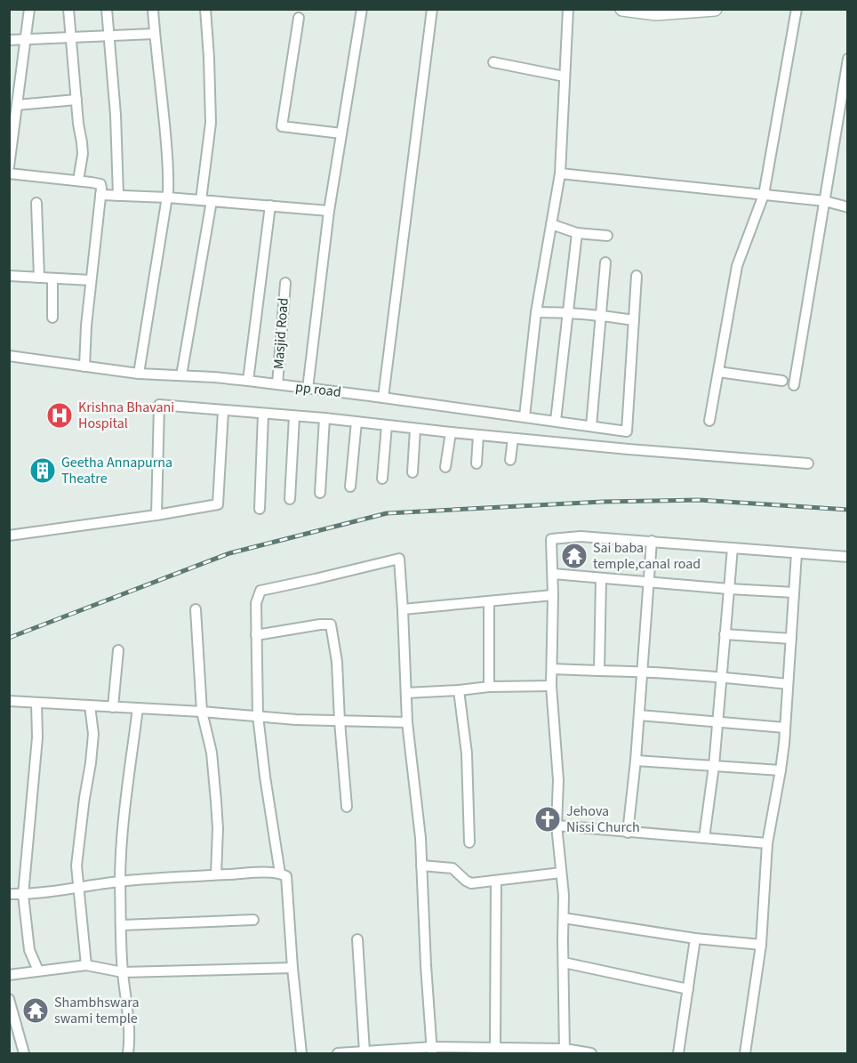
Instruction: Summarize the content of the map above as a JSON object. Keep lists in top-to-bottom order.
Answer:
{
  "streets": {
    "street": ["Masjid Road", "pp road"]
  },
  "crossings": [
    ["Masjid Road", "pp road"]
  ],
  "places": {
    "hospital": ["Krishna Bhavani Hospital"],
    "building": ["Geetha Annapurna Theatre"],
    "temple": ["Sai baba temple,canal road", "Shambhswara swami temple"],
    "church": ["Jehova Nissi Church"]
  }
}
